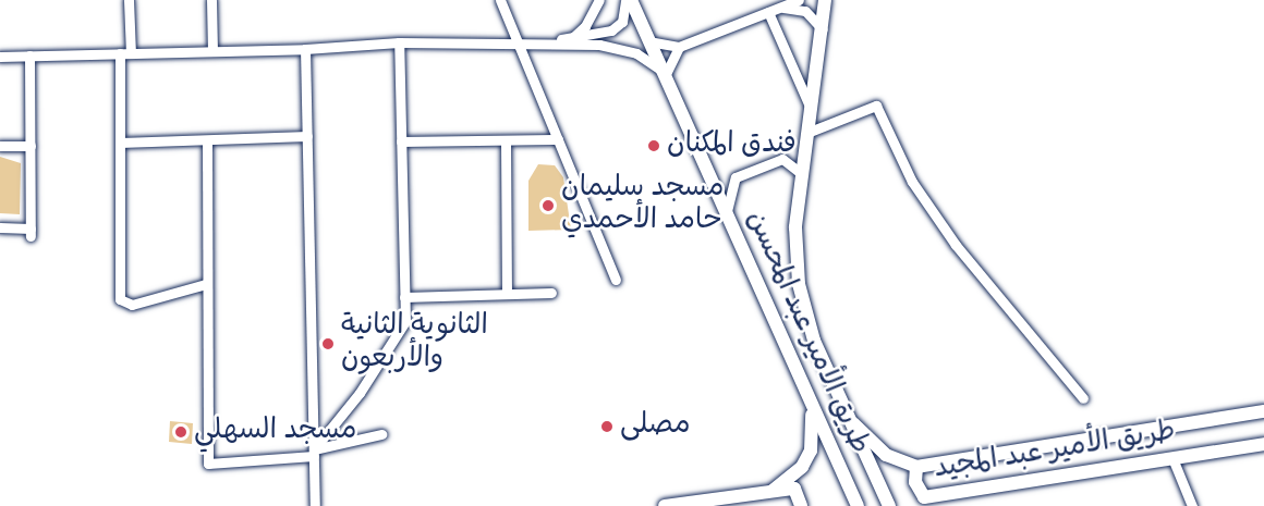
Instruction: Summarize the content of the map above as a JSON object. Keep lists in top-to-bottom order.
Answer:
{
  "streets": {
    "main road": ["طريق الأمير عبد المحسن", "طريق الأمير عبد المجيد"]
  },
  "places": [
    "فندق المكنان",
    "مسجد سليمان حامد الأحمدي",
    "الثانوية الثانية والأربعون",
    "مصلى",
    "مسجد السهلي"
  ]
}
